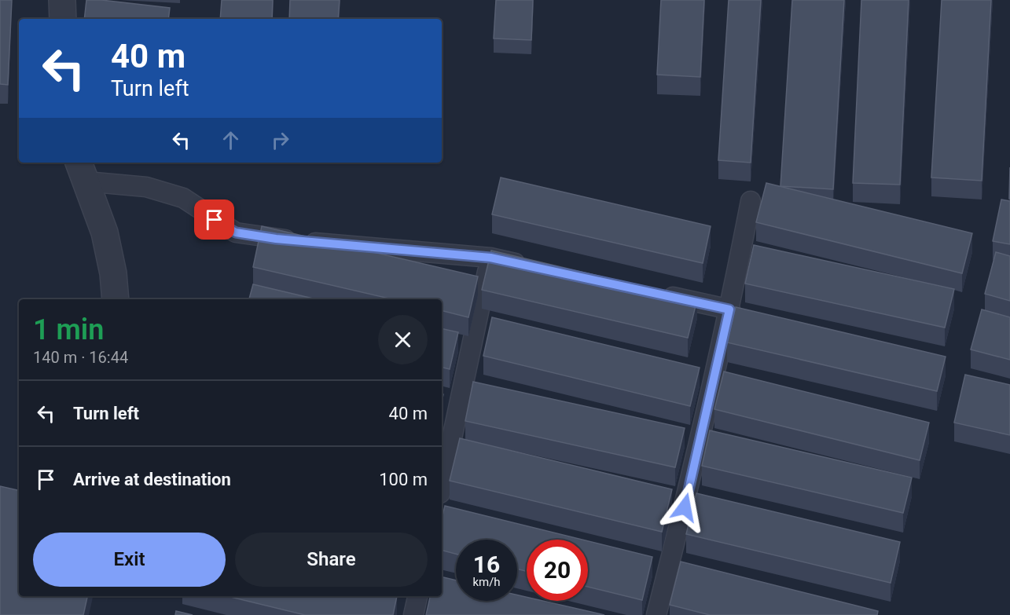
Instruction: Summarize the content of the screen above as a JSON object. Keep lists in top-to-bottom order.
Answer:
{
  "page": {
    "turn": ["40 m", "Turn left"],
    "heading": ["1 min", "140 m · 16:44"],
    "list": [
      {
        "name": "Turn left",
        "value": "40 m"
      },
      {
        "name": "Arrive at destination",
        "value": "100 m"
      }
    ],
    "buttons": ["Exit", "Share"],
    "speed": "16 km/h",
    "limit": "20"
  }
}
